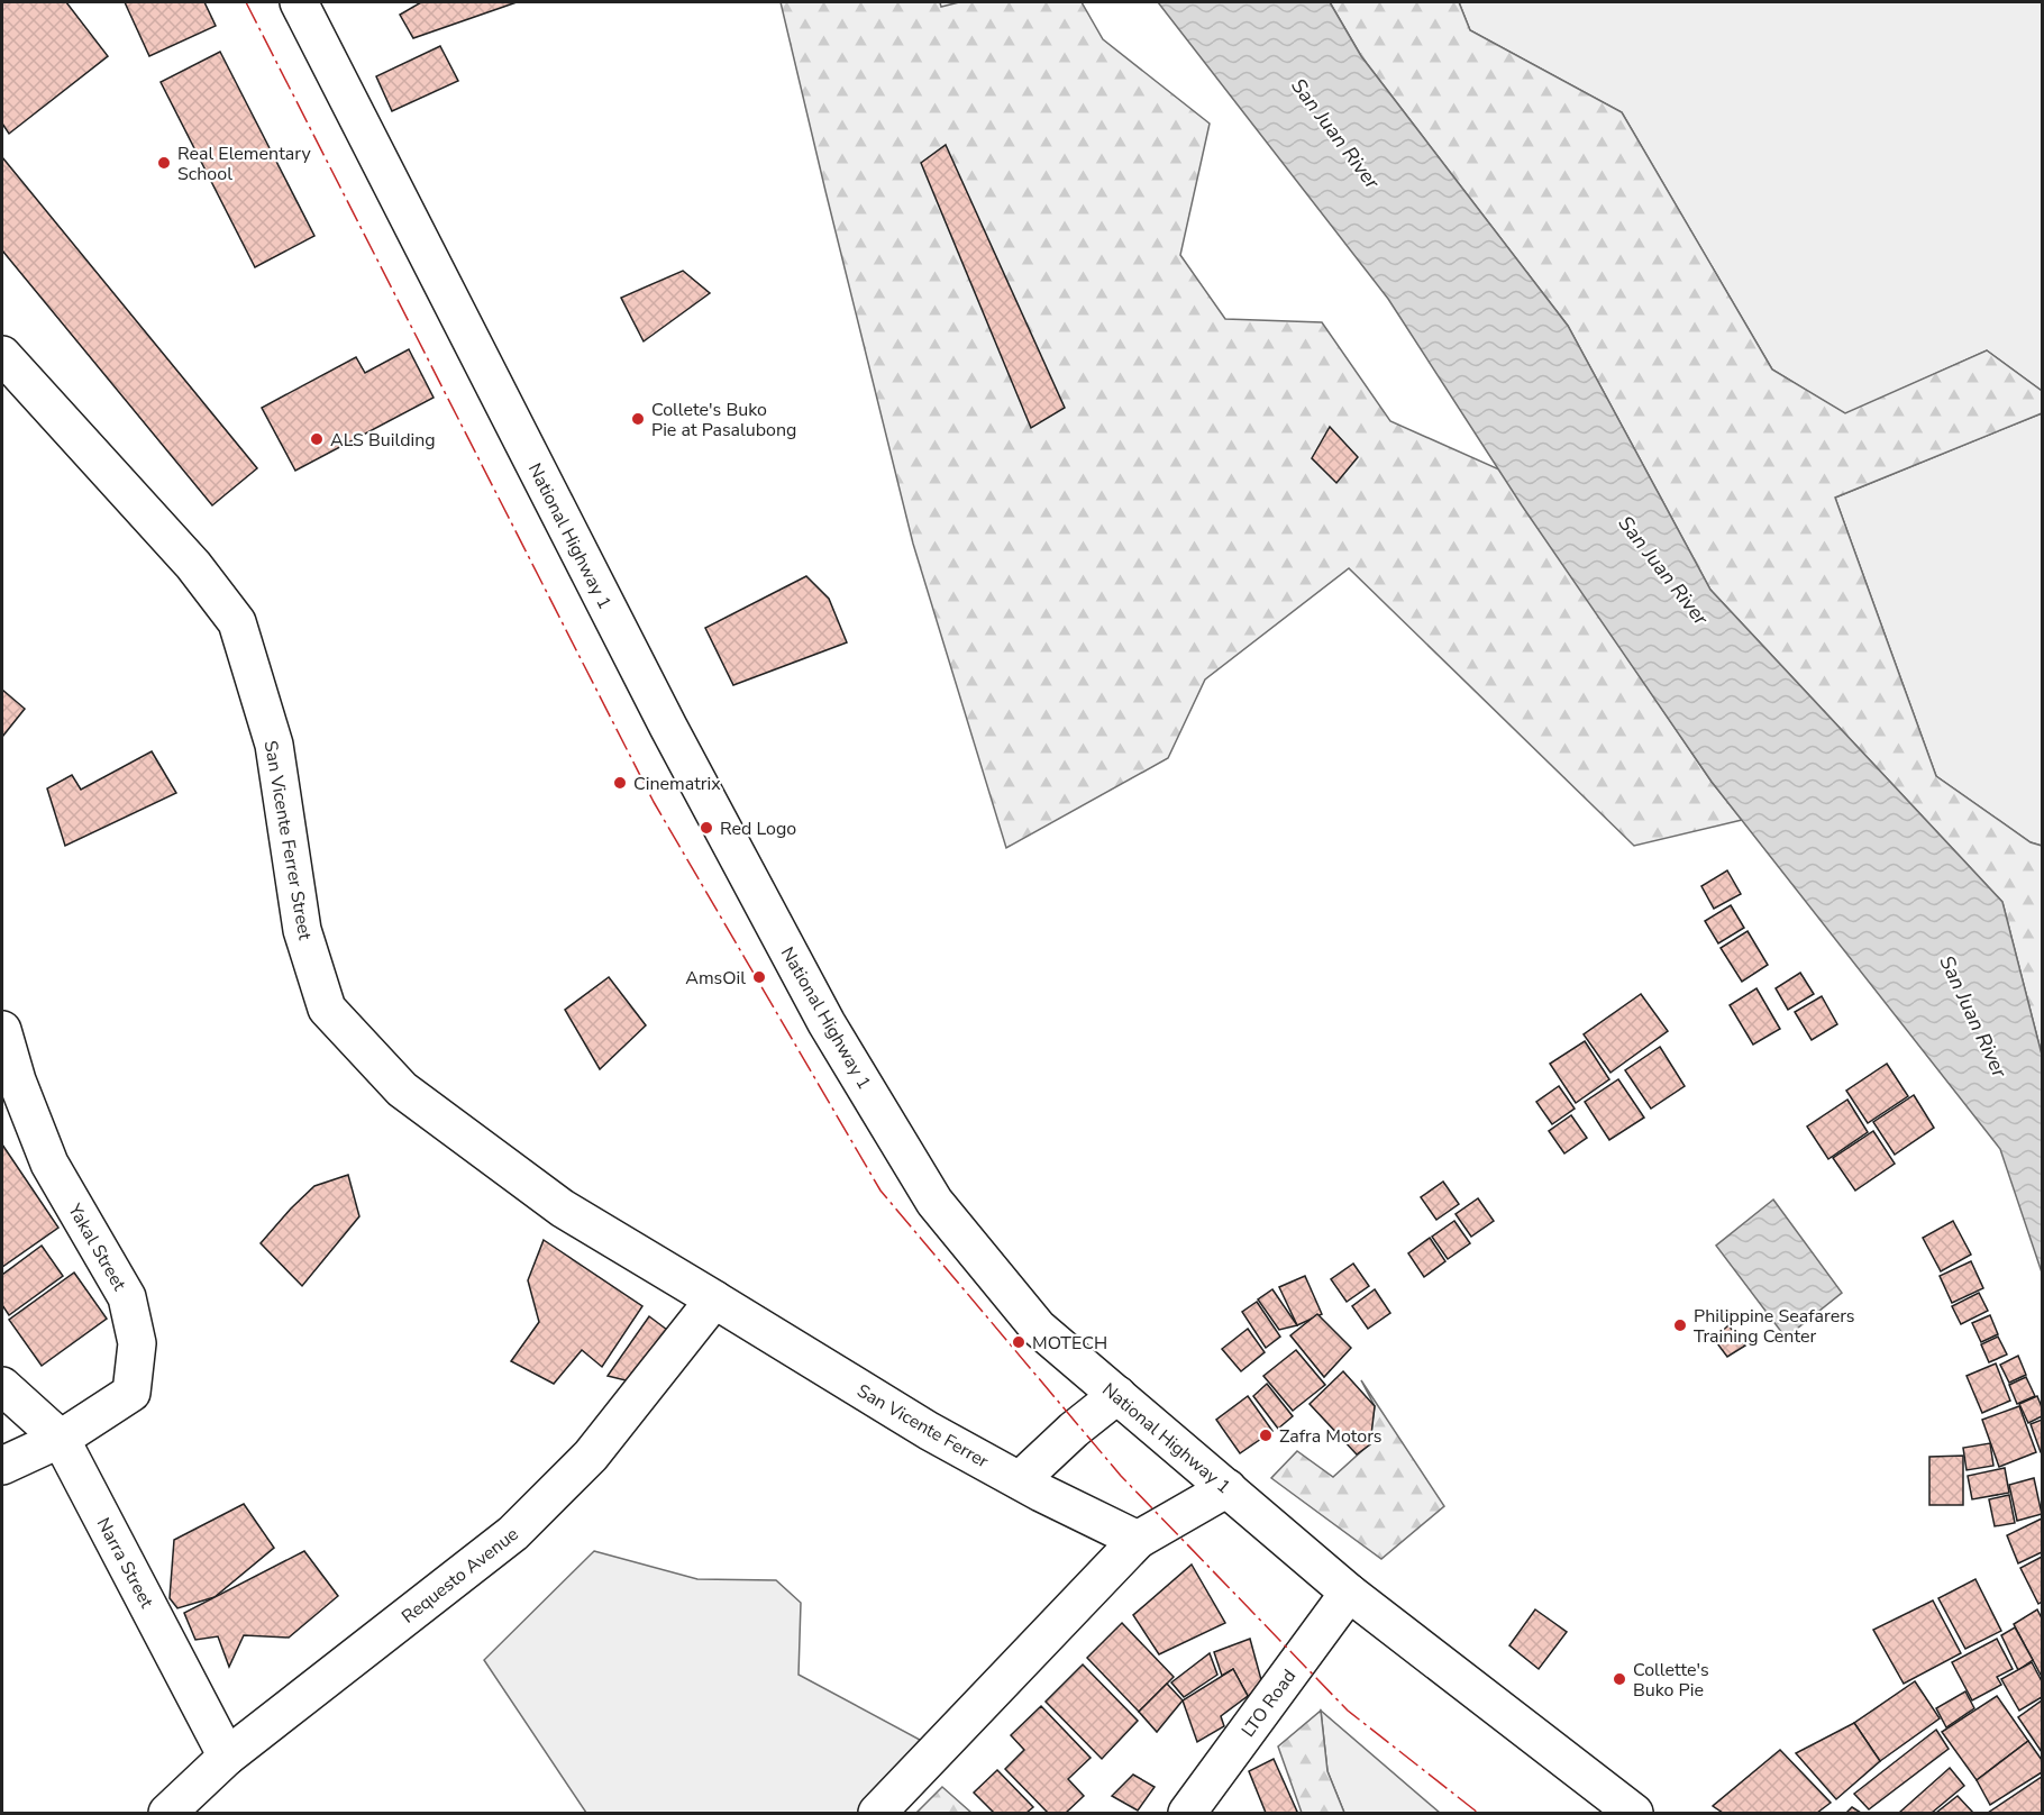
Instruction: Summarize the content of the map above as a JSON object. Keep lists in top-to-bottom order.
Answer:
{
  "streets": {
    "main road": [
      "National Highway 1",
      "San Vicente Ferrer Street",
      "Yakal Street",
      "San Vicente Ferrer",
      "Narra Street",
      "Requesto Avenue",
      "LTO Road"
    ]
  },
  "crossings": [
    ["National Highway 1", "LTO Road"],
    ["San Vicente Ferrer Street", "San Vicente Ferrer"],
    ["San Vicente Ferrer Street", "Requesto Avenue"],
    ["Yakal Street", "Narra Street"],
    ["San Vicente Ferrer", "Requesto Avenue"],
    ["Narra Street", "Requesto Avenue"]
  ],
  "water": ["San Juan River"],
  "places": [
    "Real Elementary School",
    "Collete's Buko Pie at Pasalubong",
    "ALS Building",
    "Cinematrix",
    "Red Logo",
    "AmsOil",
    "Philippine Seafarers Training Center",
    "MOTECH",
    "Zafra Motors",
    "Collette's Buko Pie"
  ]
}
